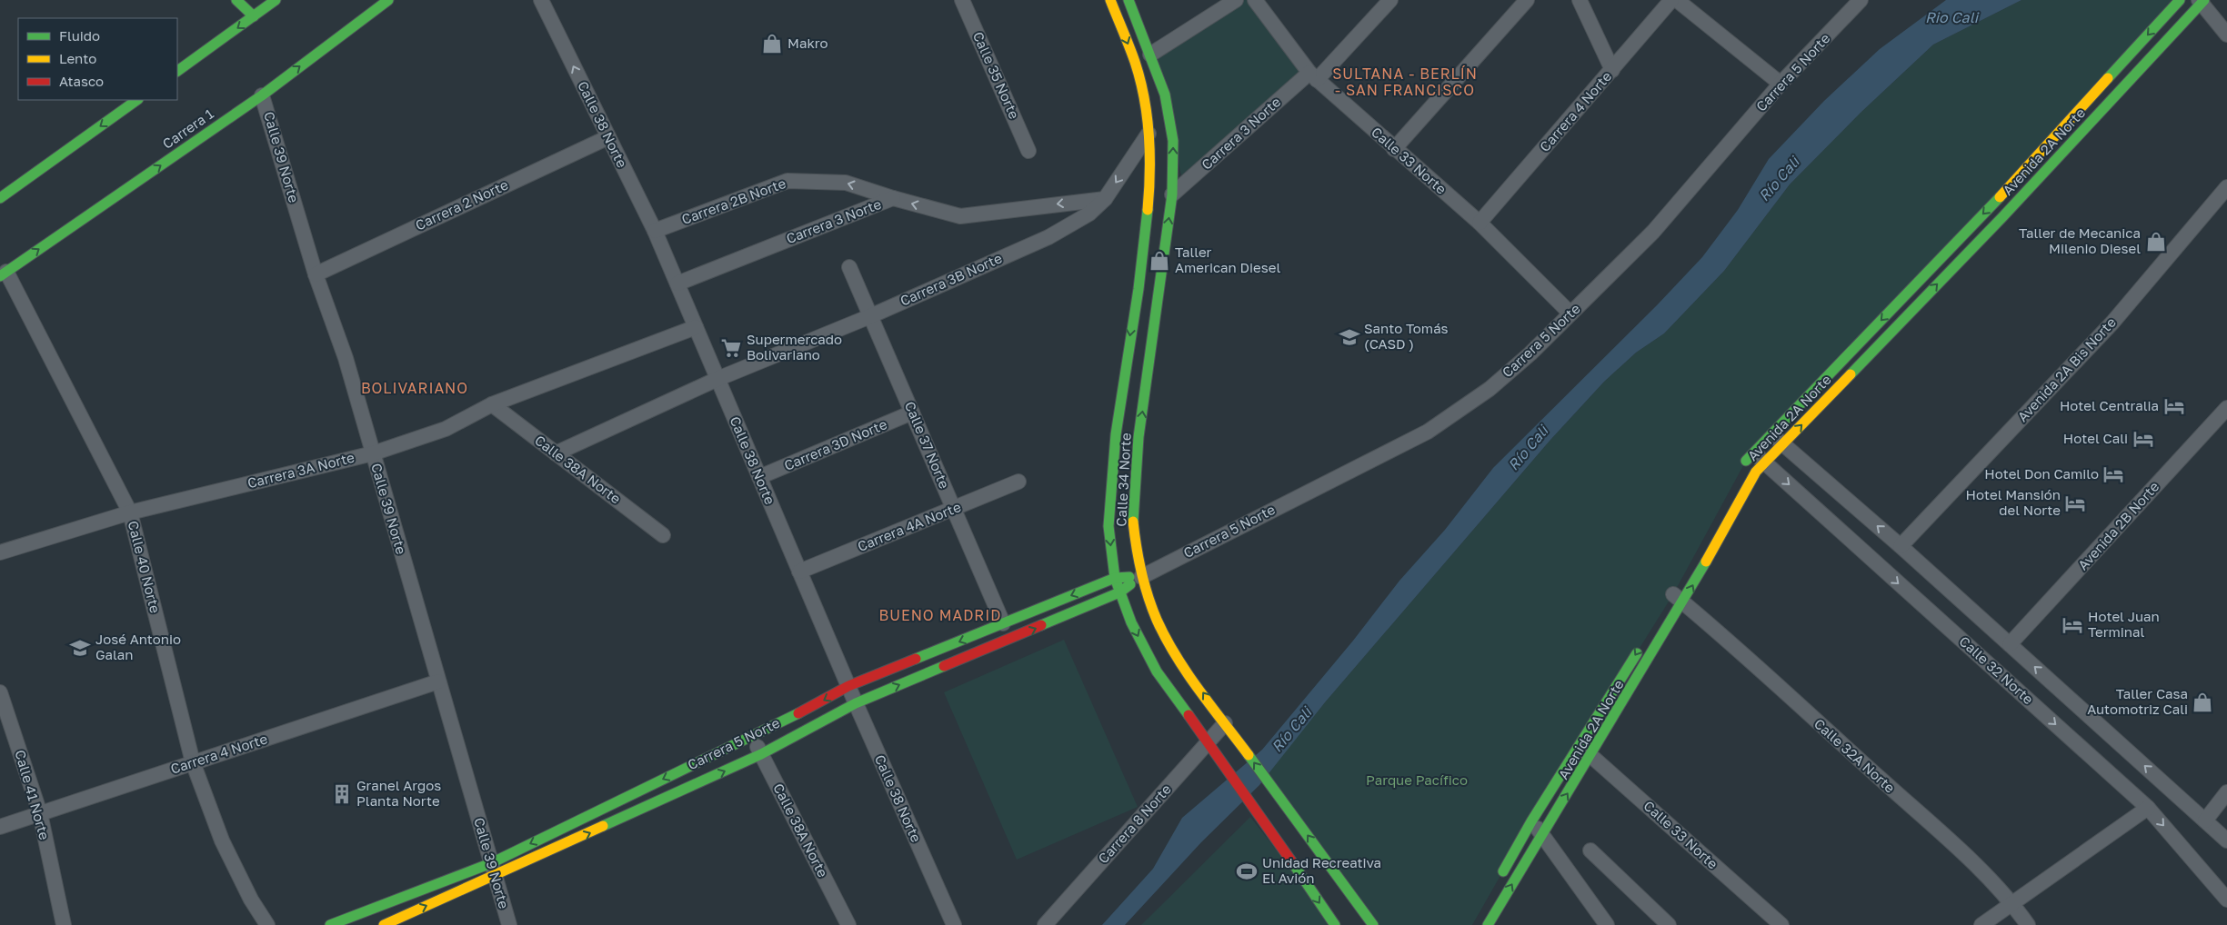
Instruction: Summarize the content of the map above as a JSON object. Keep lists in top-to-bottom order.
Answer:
{
  "streets": {
    "main road": [
      "Carrera 5 Norte",
      "Carrera 1",
      "Avenida 2A Norte",
      "Calle 34 Norte"
    ],
    "street": [
      "Calle 35 Norte",
      "Carrera 4 Norte",
      "Calle 38 Norte",
      "Carrera 3 Norte",
      "Calle 39 Norte",
      "Calle 33 Norte",
      "Carrera 2B Norte",
      "Carrera 2 Norte",
      "Carrera 3B Norte",
      "Avenida 2A Bis Norte",
      "Carrera 3D Norte",
      "Calle 37 Norte",
      "Calle 38A Norte",
      "Carrera 3A Norte",
      "Avenida 2B Norte",
      "Carrera 4A Norte",
      "Calle 40 Norte",
      "Calle 32 Norte",
      "Calle 32A Norte",
      "Calle 41 Norte",
      "Carrera 8 Norte"
    ]
  },
  "crossings": [
    ["Carrera 5 Norte", "Calle 38 Norte"],
    ["Carrera 5 Norte", "Calle 39 Norte"],
    ["Carrera 5 Norte", "Calle 33 Norte"],
    ["Carrera 5 Norte", "Calle 37 Norte"],
    ["Carrera 5 Norte", "Calle 38A Norte"],
    ["Carrera 5 Norte", "Calle 34 Norte"],
    ["Carrera 4 Norte", "Calle 39 Norte"],
    ["Carrera 4 Norte", "Calle 33 Norte"],
    ["Carrera 4 Norte", "Calle 40 Norte"],
    ["Carrera 4 Norte", "Calle 41 Norte"],
    ["Calle 38 Norte", "Carrera 3 Norte"],
    ["Calle 38 Norte", "Carrera 2B Norte"],
    ["Calle 38 Norte", "Carrera 2 Norte"],
    ["Calle 38 Norte", "Carrera 3B Norte"],
    ["Calle 38 Norte", "Carrera 3D Norte"],
    ["Calle 38 Norte", "Carrera 3A Norte"],
    ["Calle 38 Norte", "Carrera 4A Norte"],
    ["Carrera 1", "Calle 39 Norte"],
    ["Carrera 1", "Calle 40 Norte"],
    ["Carrera 3 Norte", "Calle 33 Norte"],
    ["Carrera 3 Norte", "Carrera 2B Norte"],
    ["Carrera 3 Norte", "Carrera 3B Norte"],
    ["Carrera 3 Norte", "Calle 34 Norte"],
    ["Avenida 2A Norte", "Calle 33 Norte"],
    ["Avenida 2A Norte", "Calle 32 Norte"],
    ["Avenida 2A Norte", "Calle 32A Norte"],
    ["Calle 39 Norte", "Carrera 2 Norte"],
    ["Calle 39 Norte", "Carrera 3A Norte"],
    ["Carrera 3B Norte", "Calle 37 Norte"],
    ["Carrera 3B Norte", "Calle 38A Norte"],
    ["Carrera 3B Norte", "Calle 34 Norte"],
    ["Avenida 2A Bis Norte", "Calle 32 Norte"],
    ["Carrera 3D Norte", "Calle 37 Norte"],
    ["Calle 37 Norte", "Carrera 4A Norte"],
    ["Calle 38A Norte", "Carrera 3A Norte"],
    ["Carrera 3A Norte", "Calle 40 Norte"],
    ["Calle 34 Norte", "Carrera 8 Norte"],
    ["Avenida 2B Norte", "Calle 32 Norte"]
  ],
  "one_way": ["Carrera 2B Norte"],
  "districts": ["SULTANA - BERLÍN - SAN FRANCISCO", "BOLIVARIANO", "BUENO MADRID"],
  "water": ["Rio Cali", "Río Cali"],
  "parks": ["Parque Pacífico"],
  "places": {
    "shop": [
      "Makro",
      "Taller de Mecanica Milenio Diesel",
      "Taller American Diesel",
      "Taller Casa Automotriz Cali"
    ],
    "school or university": ["Santo Tomás (CASD )", "José Antonio Galan"],
    "supermarket": ["Supermercado Bolivariano"],
    "hotel": [
      "Hotel Centralia",
      "Hotel Cali",
      "Hotel Don Camilo",
      "Hotel Mansión del Norte",
      "Hotel Juan Terminal"
    ],
    "building": ["Granel Argos Planta Norte"],
    "sports": ["Unidad Recreativa El Avión"]
  },
  "legend": ["Fluido", "Lento", "Atasco"]
}
